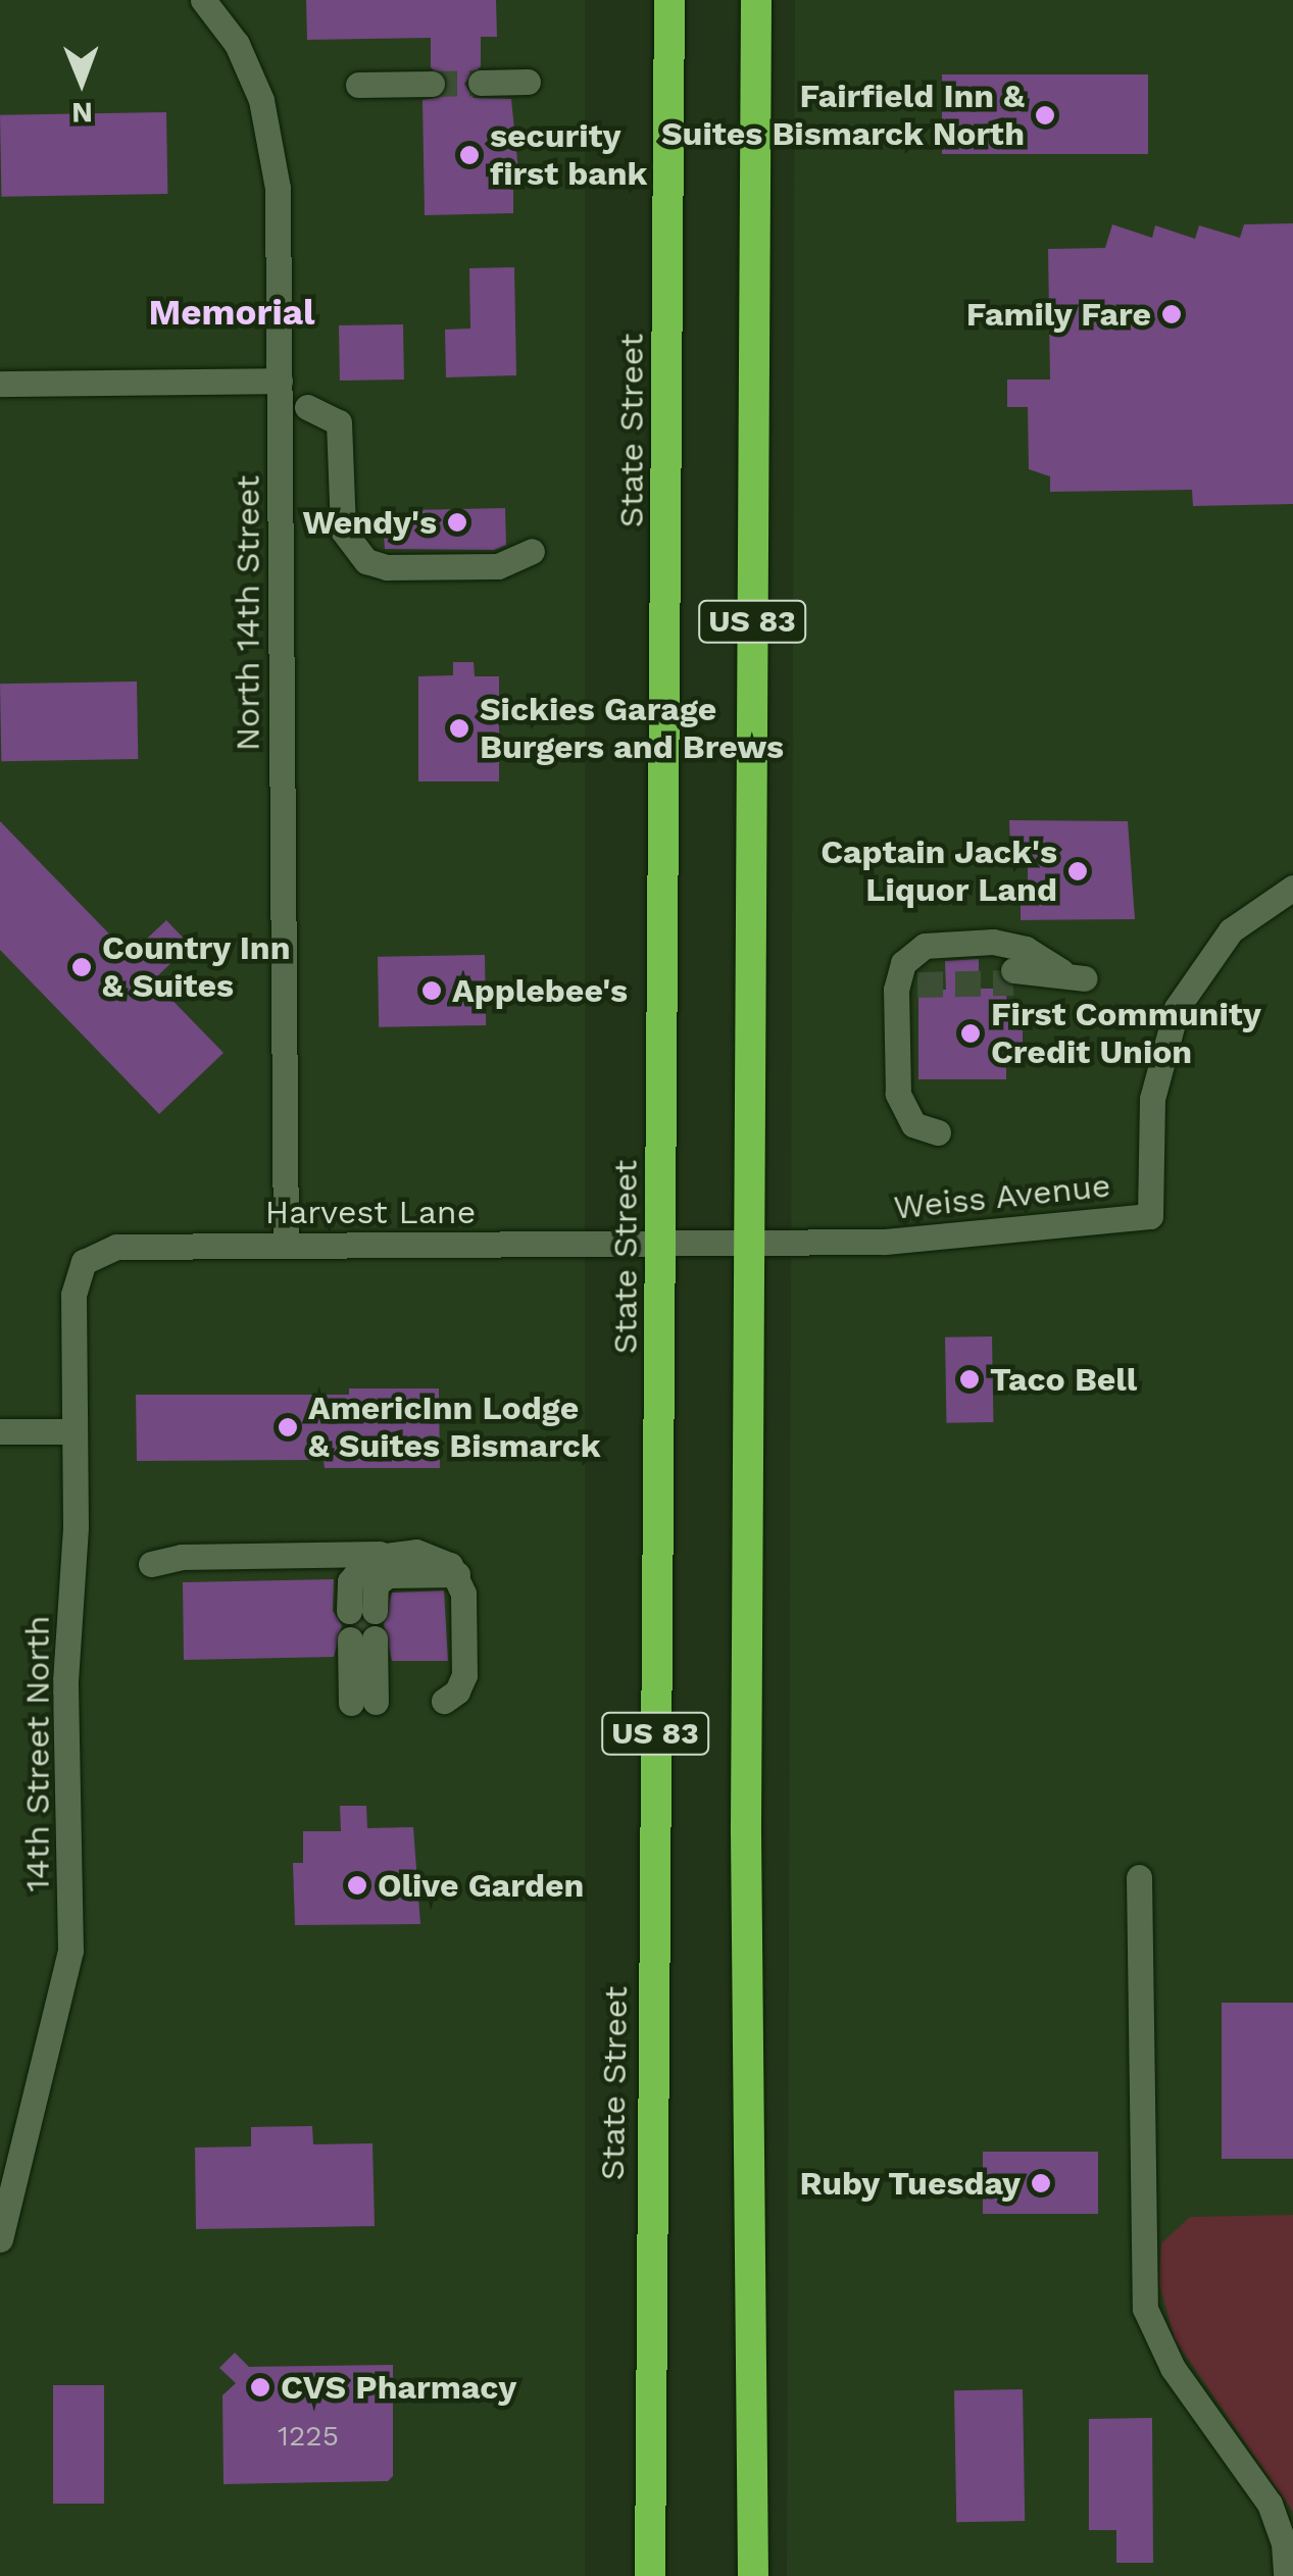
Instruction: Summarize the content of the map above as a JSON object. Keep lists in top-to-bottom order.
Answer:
{
  "streets": {
    "highway": ["State Street", "US 83"],
    "street": [
      "North 14th Street",
      "Weiss Avenue",
      "Harvest Lane",
      "14th Street North"
    ]
  },
  "crossings": [
    ["State Street", "Weiss Avenue"],
    ["State Street", "Harvest Lane"],
    ["North 14th Street", "Harvest Lane"],
    ["US 83", "Weiss Avenue"],
    ["Weiss Avenue", "Harvest Lane"],
    ["Harvest Lane", "14th Street North"]
  ],
  "districts": ["Memorial"],
  "places": [
    "Fairfield Inn & Suites Bismarck North",
    "security first bank",
    "Family Fare",
    "Wendy's",
    "Sickies Garage Burgers and Brews",
    "Captain Jack's Liquor Land",
    "Country Inn & Suites",
    "Applebee's",
    "First Community Credit Union",
    "Taco Bell",
    "AmericInn Lodge & Suites Bismarck",
    "Olive Garden",
    "Ruby Tuesday",
    "CVS Pharmacy"
  ],
  "house_numbers": ["1225"],
  "north": "bottom"
}
